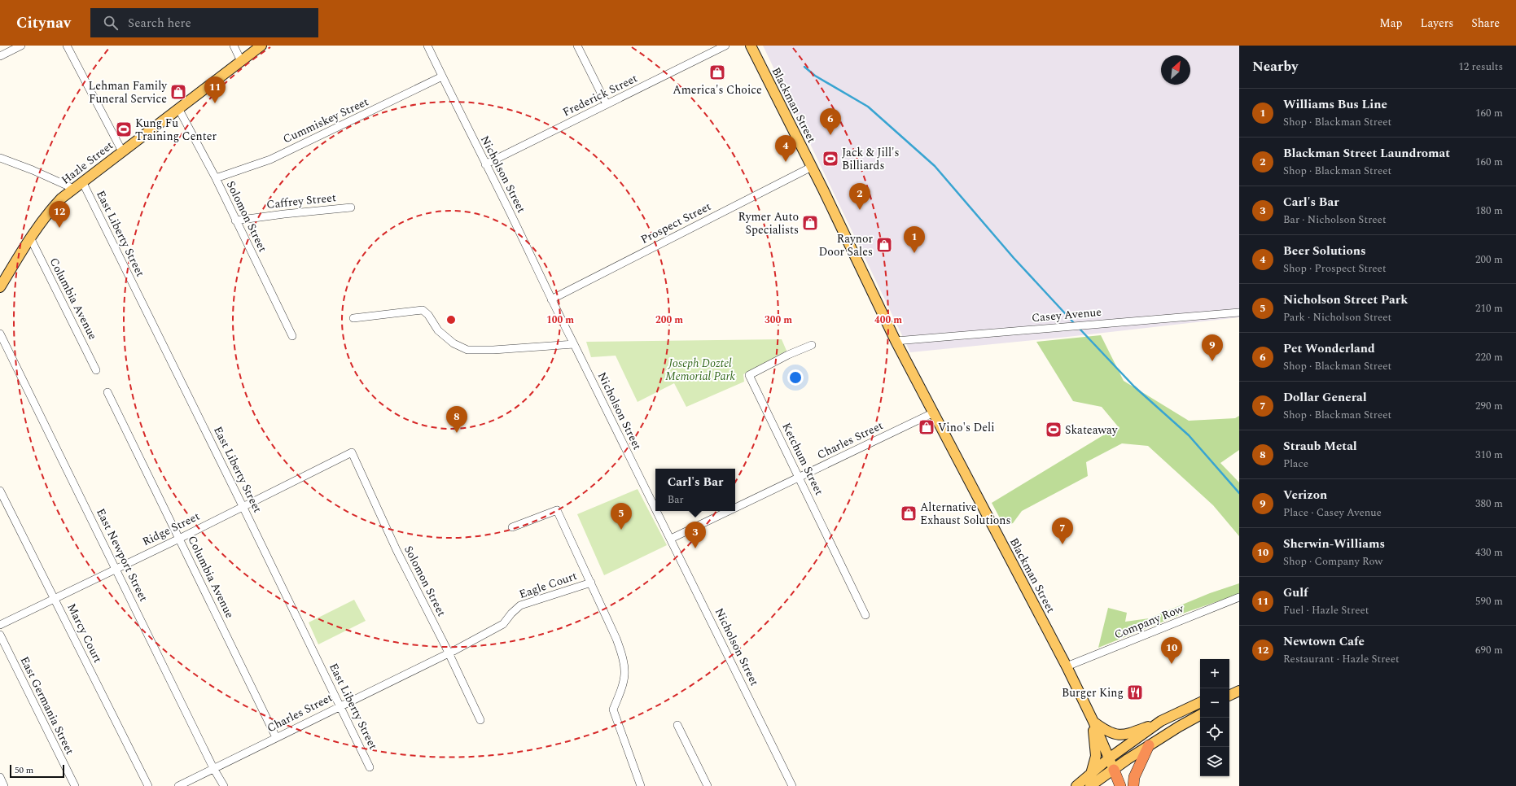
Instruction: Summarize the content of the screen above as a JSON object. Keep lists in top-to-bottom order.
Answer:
{
  "streets": {
    "main road": ["Blackman Street", "Hazle Street"],
    "street": [
      "Frederick Street",
      "Cummiskey Street",
      "Nicholson Street",
      "Caffrey Street",
      "Solomon Street",
      "Prospect Street",
      "East Liberty Street",
      "Columbia Avenue",
      "Casey Avenue",
      "Charles Street",
      "Ketchum Street",
      "Ridge Street",
      "East Newport Street",
      "Eagle Court",
      "Company Row",
      "Marcy Court",
      "East Germania Street"
    ]
  },
  "crossings": [
    ["Frederick Street", "Nicholson Street"],
    ["Blackman Street", "Prospect Street"],
    ["Blackman Street", "Casey Avenue"],
    ["Blackman Street", "Charles Street"],
    ["Blackman Street", "Company Row"],
    ["Cummiskey Street", "Nicholson Street"],
    ["Cummiskey Street", "Solomon Street"],
    ["Hazle Street", "Solomon Street"],
    ["Hazle Street", "East Liberty Street"],
    ["Hazle Street", "Columbia Avenue"],
    ["Nicholson Street", "Prospect Street"],
    ["Nicholson Street", "Charles Street"],
    ["Caffrey Street", "Solomon Street"],
    ["Solomon Street", "Charles Street"],
    ["Solomon Street", "Ridge Street"],
    ["Solomon Street", "Eagle Court"],
    ["East Liberty Street", "Charles Street"],
    ["East Liberty Street", "Ridge Street"],
    ["Columbia Avenue", "Charles Street"],
    ["Columbia Avenue", "Ridge Street"],
    ["Charles Street", "Ketchum Street"],
    ["Charles Street", "East Newport Street"],
    ["Charles Street", "Eagle Court"],
    ["Ridge Street", "East Newport Street"],
    ["Ridge Street", "Marcy Court"]
  ],
  "parks": ["Joseph Doztel Memorial Park"],
  "places": {
    "shop": [
      "America's Choice",
      "Lehman Family Funeral Service",
      "Rymer Auto Specialists",
      "Raynor Door Sales",
      "Vino's Deli",
      "Alternative Exhaust Solutions"
    ],
    "sports": ["Kung Fu Training Center", "Jack & Jill's Billiards", "Skateaway"],
    "restaurant": ["Burger King"]
  },
  "scale_bar": "50 m",
  "north": "top right",
  "page": {
    "header": "Citynav",
    "search": "Search here",
    "nav": ["Map", "Layers", "Share"],
    "heading": ["Nearby", "12 results"],
    "pins": [
      "11",
      "6",
      "4",
      "2",
      "12",
      "1",
      "9",
      "8",
      "5",
      "7",
      "3",
      "10"
    ],
    "list": [
      {
        "mark": "1",
        "name": "Williams Bus Line",
        "note": "Shop · Blackman Street",
        "value": "160 m"
      },
      {
        "mark": "2",
        "name": "Blackman Street Laundromat",
        "note": "Shop · Blackman Street",
        "value": "160 m"
      },
      {
        "mark": "3",
        "name": "Carl's Bar",
        "note": "Bar · Nicholson Street",
        "value": "180 m"
      },
      {
        "mark": "4",
        "name": "Beer Solutions",
        "note": "Shop · Prospect Street",
        "value": "200 m"
      },
      {
        "mark": "5",
        "name": "Nicholson Street Park",
        "note": "Park · Nicholson Street",
        "value": "210 m"
      },
      {
        "mark": "6",
        "name": "Pet Wonderland",
        "note": "Shop · Blackman Street",
        "value": "220 m"
      },
      {
        "mark": "7",
        "name": "Dollar General",
        "note": "Shop · Blackman Street",
        "value": "290 m"
      },
      {
        "mark": "8",
        "name": "Straub Metal",
        "note": "Place",
        "value": "310 m"
      },
      {
        "mark": "9",
        "name": "Verizon",
        "note": "Place · Casey Avenue",
        "value": "380 m"
      },
      {
        "mark": "10",
        "name": "Sherwin-Williams",
        "note": "Shop · Company Row",
        "value": "430 m"
      },
      {
        "mark": "11",
        "name": "Gulf",
        "note": "Fuel · Hazle Street",
        "value": "590 m"
      },
      {
        "mark": "12",
        "name": "Newtown Cafe",
        "note": "Restaurant · Hazle Street",
        "value": "690 m"
      }
    ],
    "popup": ["Carl's Bar", "Bar"],
    "map_buttons": ["+", "−"],
    "scale": "50 m"
  },
  "rings": [
    "100 m",
    "200 m",
    "300 m",
    "400 m"
  ]
}
